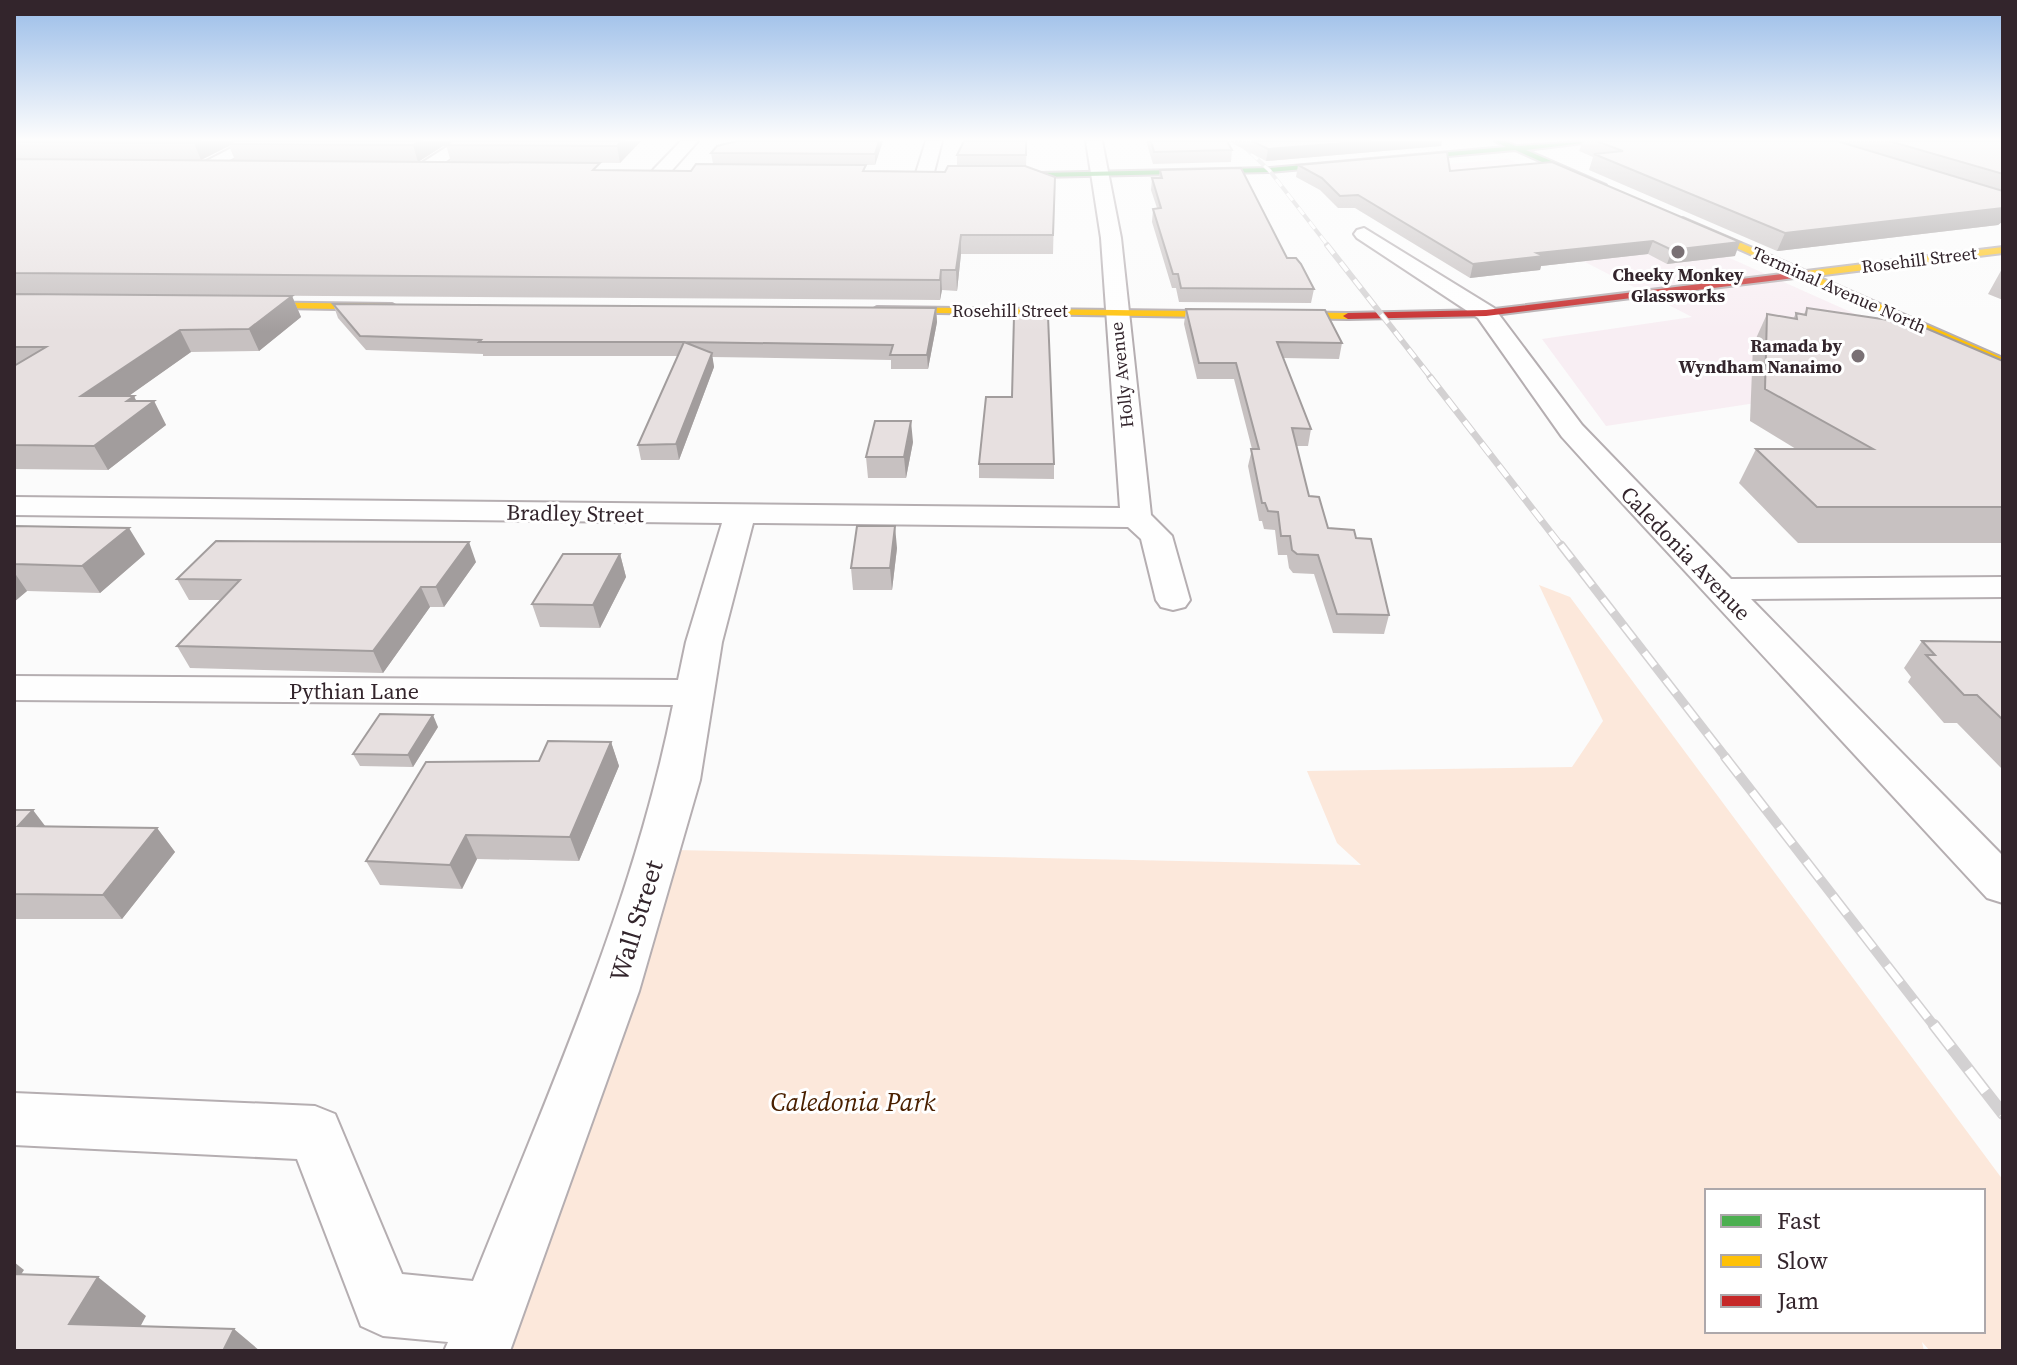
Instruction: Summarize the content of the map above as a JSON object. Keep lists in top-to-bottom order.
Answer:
{
  "streets": {
    "street": [
      "Rosehill Street",
      "Terminal Avenue North",
      "Holly Avenue",
      "Bradley Street",
      "Caledonia Avenue",
      "Pythian Lane",
      "Wall Street"
    ]
  },
  "crossings": [
    ["Rosehill Street", "Terminal Avenue North"],
    ["Rosehill Street", "Holly Avenue"],
    ["Rosehill Street", "Caledonia Avenue"],
    ["Holly Avenue", "Bradley Street"],
    ["Bradley Street", "Wall Street"],
    ["Pythian Lane", "Wall Street"]
  ],
  "parks": ["Caledonia Park"],
  "places": ["Cheeky Monkey Glassworks", "Ramada by Wyndham Nanaimo"],
  "legend": ["Fast", "Slow", "Jam"]
}
